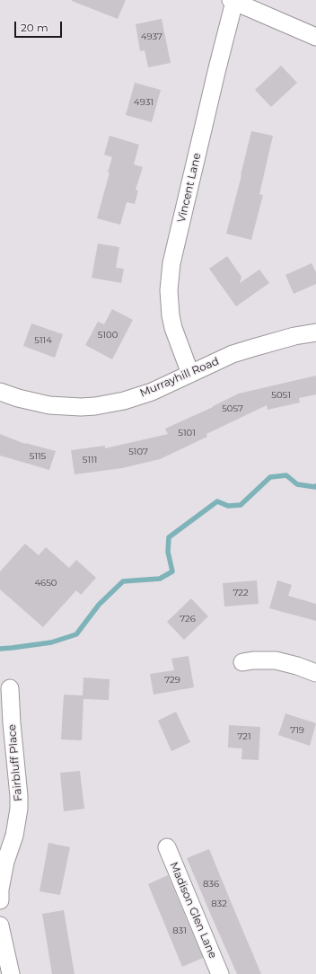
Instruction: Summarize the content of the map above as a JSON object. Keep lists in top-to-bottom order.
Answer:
{
  "streets": {
    "street": [
      "Vincent Lane",
      "Murrayhill Road",
      "Fairbluff Place",
      "Madison Glen Lane"
    ]
  },
  "crossings": [
    ["Vincent Lane", "Murrayhill Road"]
  ],
  "house_numbers": [
    "4937",
    "4931",
    "5100",
    "5114",
    "5051",
    "5057",
    "5101",
    "5107",
    "5115",
    "5111",
    "4650",
    "722",
    "726",
    "729",
    "719",
    "721",
    "836",
    "832",
    "831"
  ],
  "scale_bar": "20 m"
}
